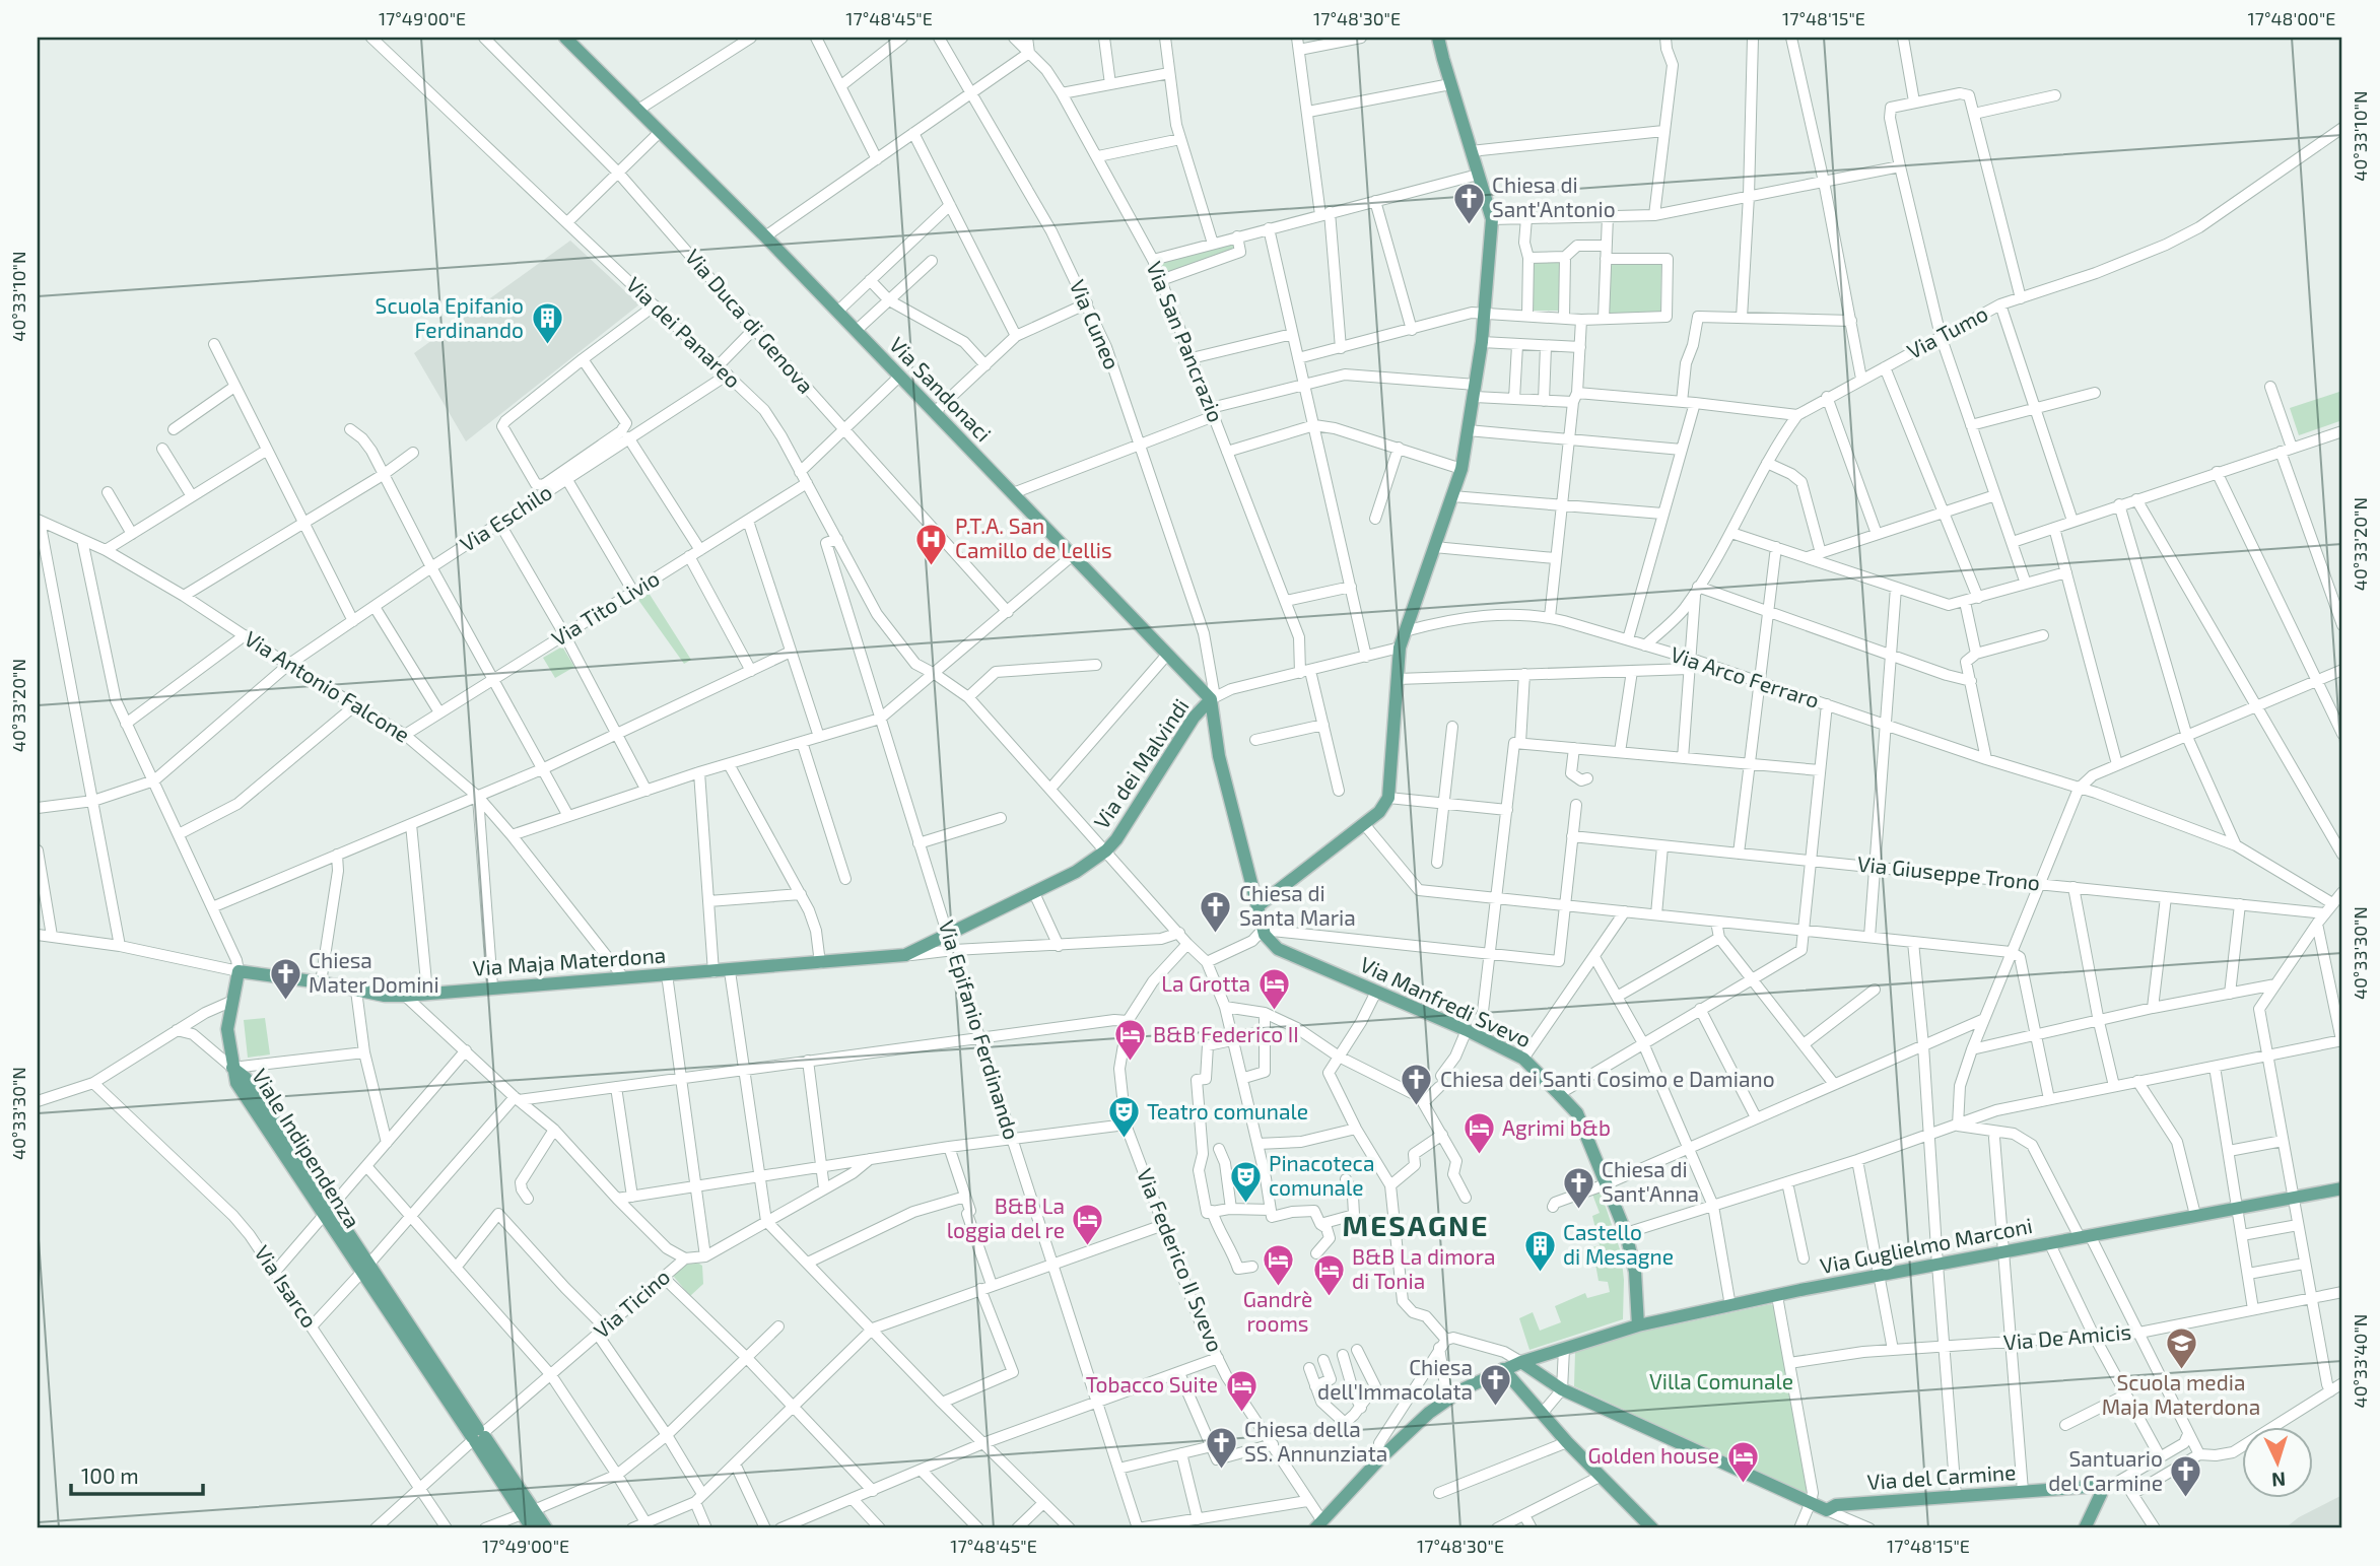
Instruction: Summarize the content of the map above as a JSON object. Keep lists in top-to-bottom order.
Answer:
{
  "streets": {
    "main road": [
      "Via Sandonaci",
      "Via dei Malvindi",
      "Via Maja Materdona",
      "Via Manfredi Svevo",
      "Viale Indipendenza",
      "Via Guglielmo Marconi",
      "Via del Carmine"
    ],
    "street": [
      "Via Duca di Genova",
      "Via Cuneo",
      "Via dei Panareo",
      "Via Tumo",
      "Via San Pancrazio",
      "Via Eschilo",
      "Via Tito Livio",
      "Via Arco Ferraro",
      "Via Antonio Falcone",
      "Via Giuseppe Trono",
      "Via Epifanio Ferdinando",
      "Via Federico II Svevo",
      "Via Isarco",
      "Via Ticino",
      "Via De Amicis"
    ]
  },
  "crossings": [
    ["Via Cuneo", "Via Sandonaci"],
    ["Via Cuneo", "Via dei Malvindi"],
    ["Via dei Panareo", "Via Eschilo"],
    ["Via dei Panareo", "Via Tito Livio"],
    ["Via dei Panareo", "Via dei Malvindi"],
    ["Via dei Panareo", "Via Maja Materdona"],
    ["Via dei Panareo", "Via Epifanio Ferdinando"],
    ["Via Tumo", "Via Arco Ferraro"],
    ["Via Sandonaci", "Via dei Malvindi"],
    ["Via Eschilo", "Via Antonio Falcone"],
    ["Via Tito Livio", "Via Antonio Falcone"],
    ["Via Antonio Falcone", "Via Maja Materdona"],
    ["Via dei Malvindi", "Via Maja Materdona"],
    ["Via Maja Materdona", "Via Epifanio Ferdinando"],
    ["Via Maja Materdona", "Viale Indipendenza"],
    ["Via Manfredi Svevo", "Via Guglielmo Marconi"],
    ["Viale Indipendenza", "Via Ticino"],
    ["Via Guglielmo Marconi", "Via Federico II Svevo"],
    ["Via Isarco", "Via Ticino"]
  ],
  "districts": ["MESAGNE"],
  "parks": ["Villa Comunale"],
  "places": {
    "church": [
      "Chiesa di Sant'Antonio",
      "Chiesa di Santa Maria",
      "Chiesa Mater Domini",
      "Chiesa dei Santi Cosimo e Damiano",
      "Chiesa di Sant'Anna",
      "Chiesa dell'Immacolata",
      "Chiesa della SS. Annunziata",
      "Santuario del Carmine"
    ],
    "building": ["Scuola Epifanio Ferdinando", "Castello di Mesagne"],
    "hospital": ["P.T.A. San Camillo de Lellis"],
    "hotel": [
      "La Grotta",
      "B&B Federico II",
      "Agrimi b&b",
      "B&B La loggia del re",
      "Gandrè rooms",
      "B&B La dimora di Tonia",
      "Tobacco Suite",
      "Golden house"
    ],
    "theatre": ["Teatro comunale", "Pinacoteca comunale"],
    "school or university": ["Scuola media Maja Materdona"]
  },
  "scale_bar": "100 m",
  "north": "bottom",
  "coordinates": [
    "17°49'00\"E",
    "17°48'45\"E",
    "17°48'30\"E",
    "17°48'15\"E",
    "17°48'00\"E",
    "40°33'10\"N",
    "40°33'20\"N",
    "40°33'30\"N",
    "40°33'40\"N"
  ]
}
